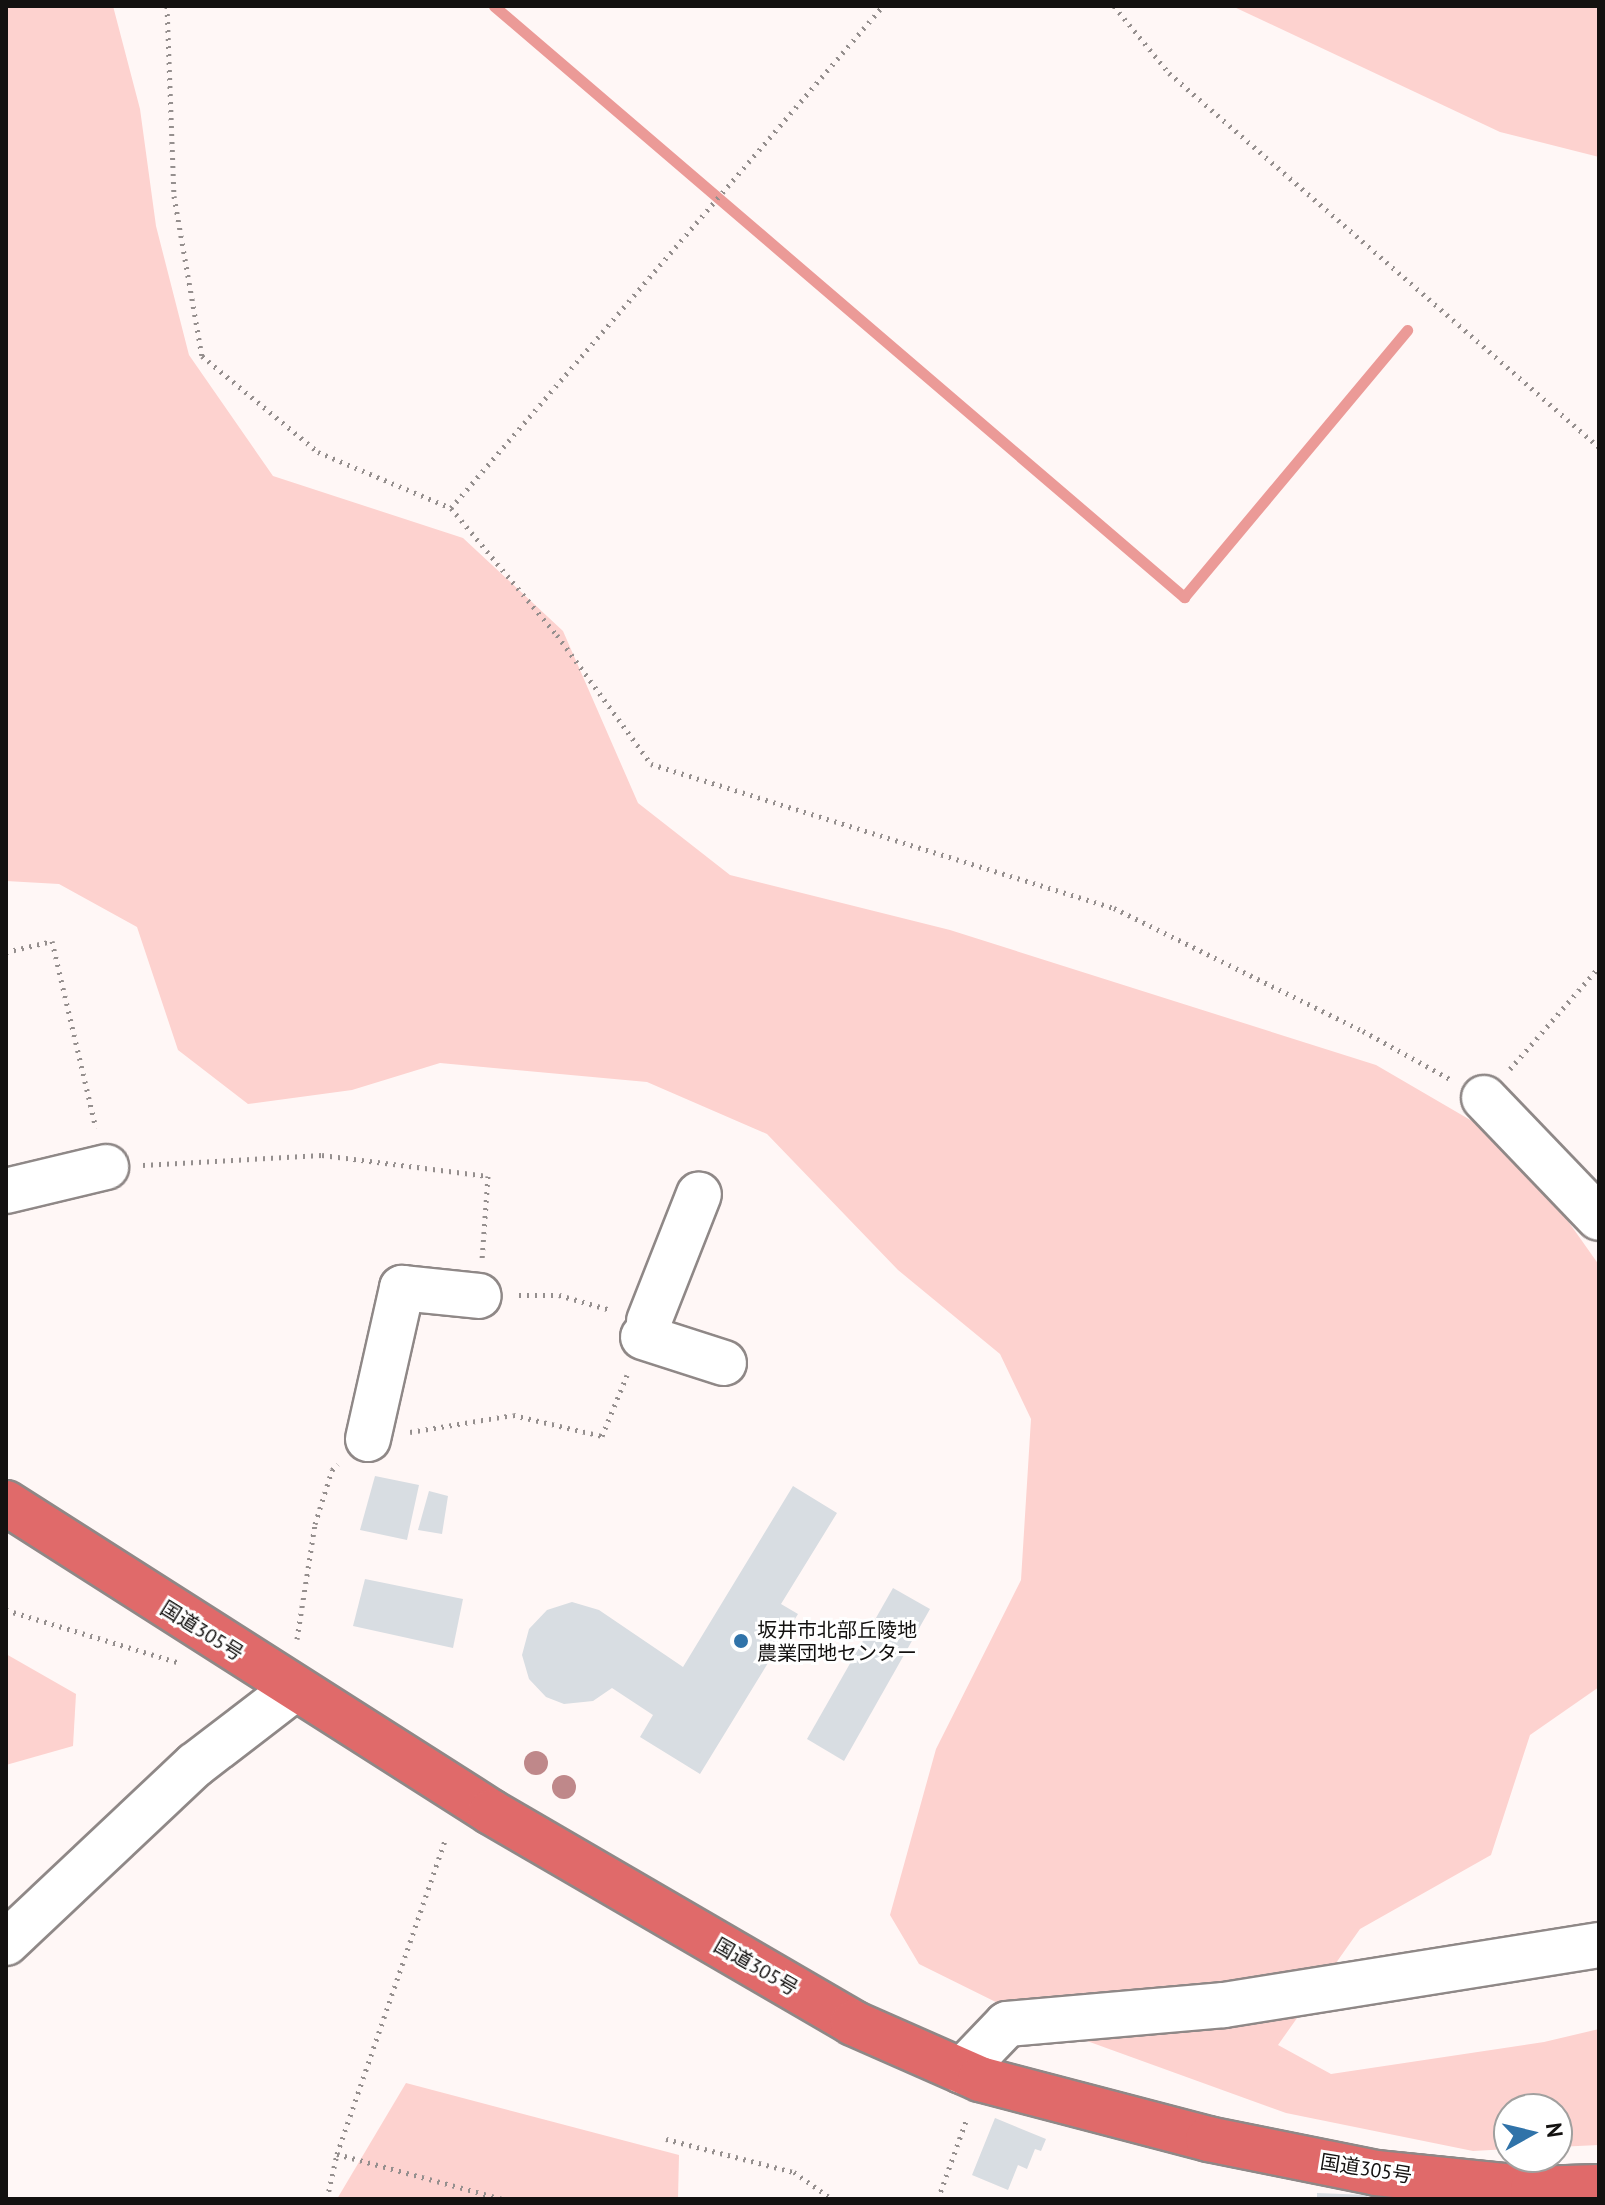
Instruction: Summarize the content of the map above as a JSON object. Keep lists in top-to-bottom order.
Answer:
{
  "streets": {
    "highway": ["国道305号"]
  },
  "places": ["坂井市北部丘陵地 農業団地センター"],
  "north": "right"
}
